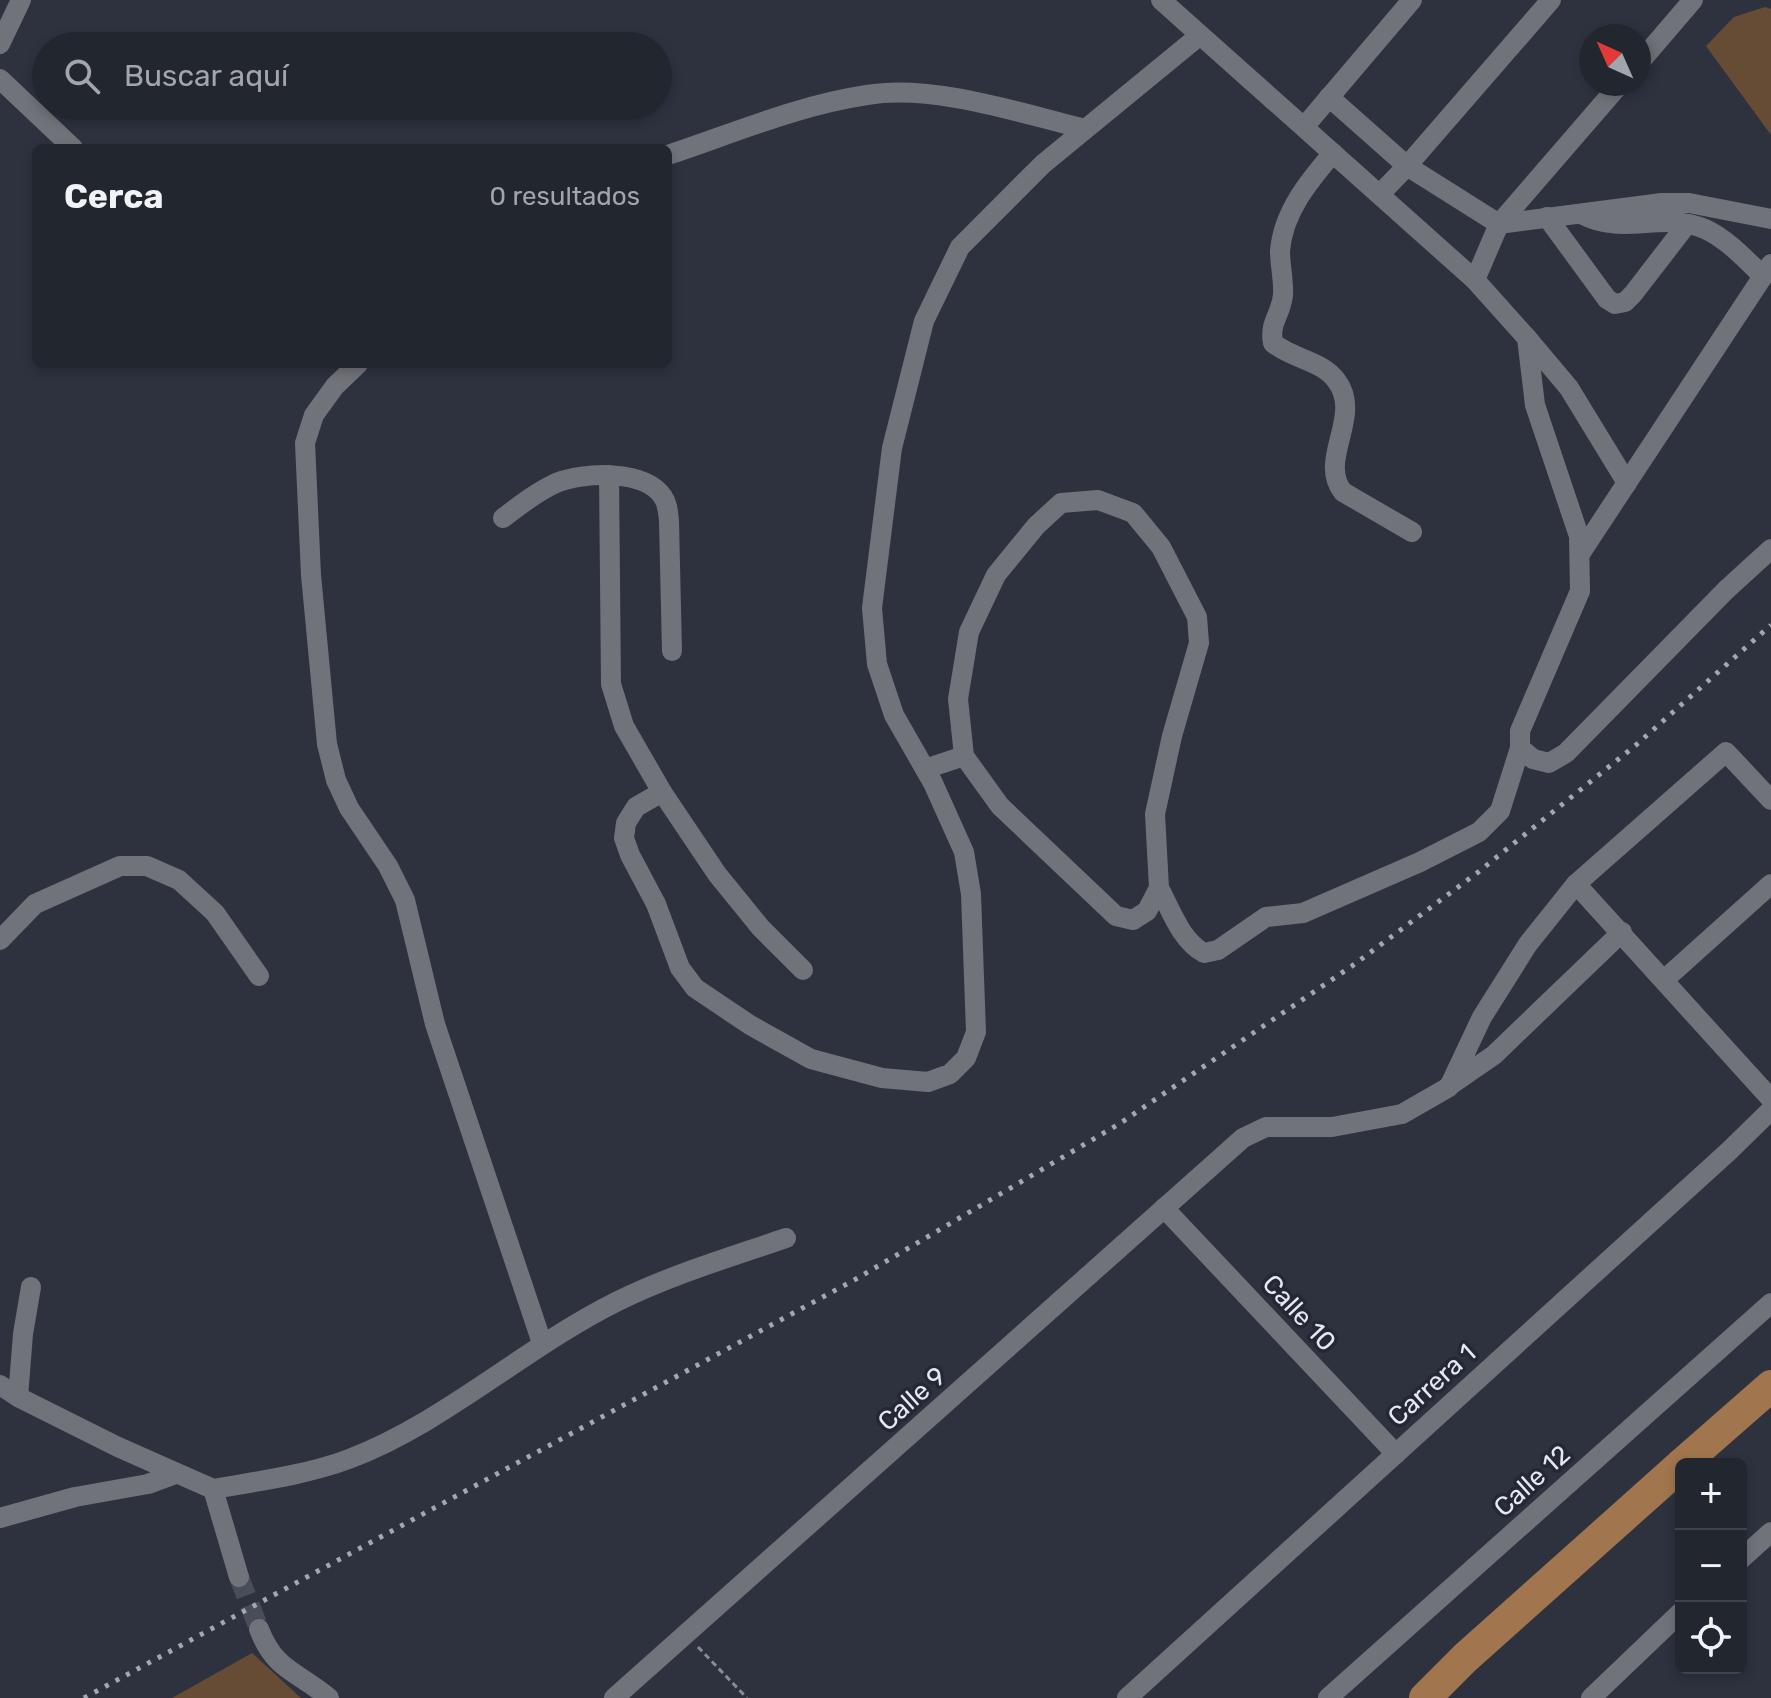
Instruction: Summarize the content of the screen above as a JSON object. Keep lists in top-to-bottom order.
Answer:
{
  "streets": {
    "street": [
      "Calle 10",
      "Carrera 1",
      "Calle 9",
      "Calle 12"
    ]
  },
  "crossings": [
    ["Calle 10", "Carrera 1"],
    ["Calle 10", "Calle 9"]
  ],
  "north": "top left",
  "page": {
    "search": "Buscar aquí",
    "heading": ["Cerca", "0 resultados"],
    "map_buttons": ["+", "−"]
  }
}
